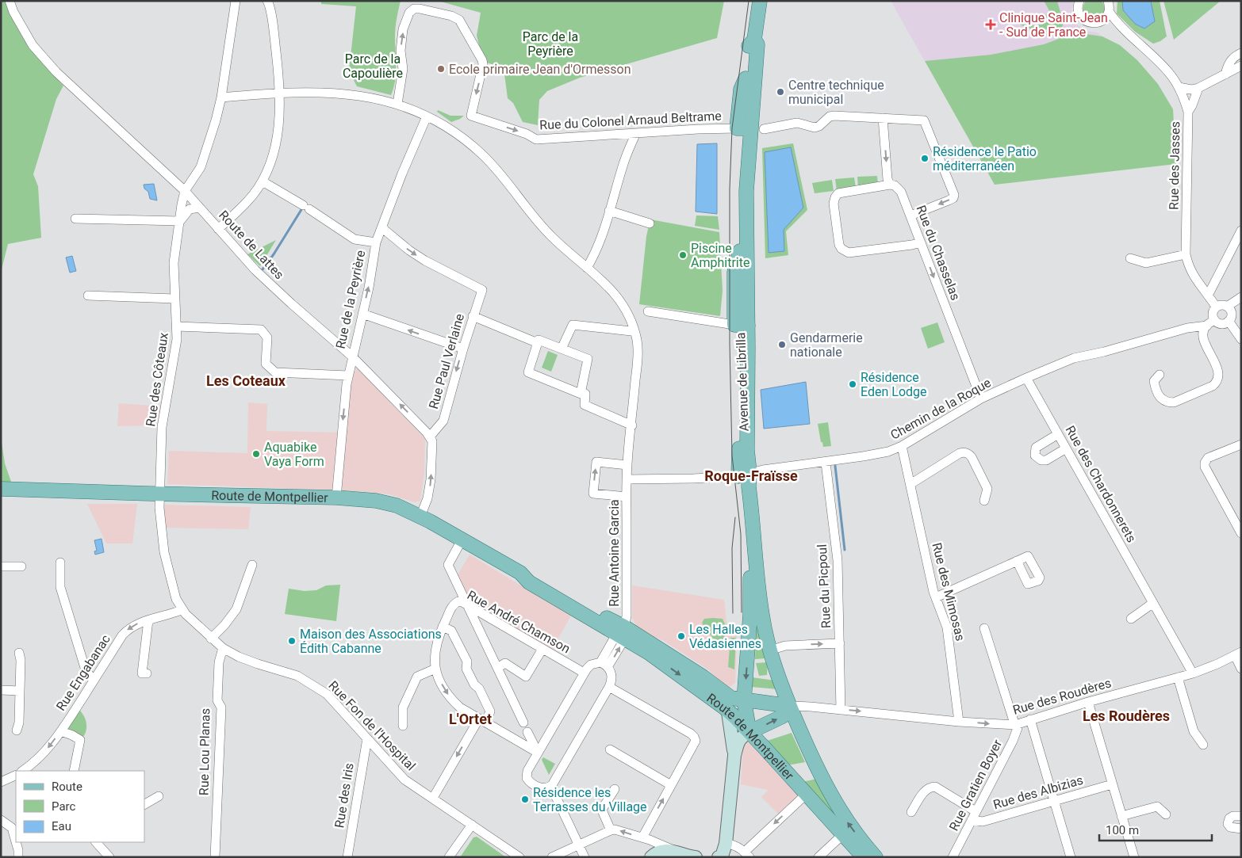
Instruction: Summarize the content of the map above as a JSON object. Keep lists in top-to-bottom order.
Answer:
{
  "streets": {
    "main road": ["Avenue de Librilla", "Route de Montpellier"],
    "street": [
      "Rue du Colonel Arnaud Beltrame",
      "Rue des Jasses",
      "Route de Lattes",
      "Rue du Chasselas",
      "Rue de la Peyrière",
      "Rue Paul Verlaine",
      "Rue des Côteaux",
      "Chemin de la Roque",
      "Rue des Chardonnerets",
      "Rue Antoine Garcia",
      "Rue du Picpoul",
      "Rue des Mimosas",
      "Rue André Chamson",
      "Rue Engabanac",
      "Rue des Roudères",
      "Rue Fon de l'Hospital",
      "Rue Lou Planas",
      "Rue Gratien Boyer",
      "Rue des Albizias",
      "Rue des Iris"
    ]
  },
  "crossings": [
    ["Rue du Colonel Arnaud Beltrame", "Rue du Chasselas"],
    ["Rue du Colonel Arnaud Beltrame", "Avenue de Librilla"],
    ["Rue du Colonel Arnaud Beltrame", "Rue Antoine Garcia"],
    ["Rue des Jasses", "Chemin de la Roque"],
    ["Route de Lattes", "Rue de la Peyrière"],
    ["Route de Lattes", "Rue Paul Verlaine"],
    ["Route de Lattes", "Rue des Côteaux"],
    ["Rue du Chasselas", "Chemin de la Roque"],
    ["Rue de la Peyrière", "Rue Paul Verlaine"],
    ["Rue de la Peyrière", "Route de Montpellier"],
    ["Rue de la Peyrière", "Rue Antoine Garcia"],
    ["Rue des Côteaux", "Route de Montpellier"],
    ["Rue des Côteaux", "Rue Antoine Garcia"],
    ["Rue des Côteaux", "Rue Fon de l'Hospital"],
    ["Avenue de Librilla", "Chemin de la Roque"],
    ["Avenue de Librilla", "Route de Montpellier"],
    ["Avenue de Librilla", "Rue des Roudères"],
    ["Chemin de la Roque", "Rue des Chardonnerets"],
    ["Chemin de la Roque", "Rue Antoine Garcia"],
    ["Chemin de la Roque", "Rue du Picpoul"],
    ["Chemin de la Roque", "Rue des Mimosas"],
    ["Rue des Chardonnerets", "Rue des Roudères"],
    ["Route de Montpellier", "Rue Antoine Garcia"],
    ["Route de Montpellier", "Rue des Roudères"],
    ["Route de Montpellier", "Rue Fon de l'Hospital"],
    ["Rue du Picpoul", "Rue des Roudères"],
    ["Rue des Mimosas", "Rue des Roudères"],
    ["Rue Engabanac", "Rue Fon de l'Hospital"],
    ["Rue des Roudères", "Rue Gratien Boyer"],
    ["Rue Fon de l'Hospital", "Rue Lou Planas"],
    ["Rue Fon de l'Hospital", "Rue des Iris"],
    ["Rue Gratien Boyer", "Rue des Albizias"]
  ],
  "one_way": ["Rue du Chasselas", "Rue Engabanac", "Rue des Roudères"],
  "districts": [
    "Les Coteaux",
    "Roque-Fraïsse",
    "Les Roudères",
    "L'Ortet"
  ],
  "parks": ["Parc de la Peyrière", "Parc de la Capoulière"],
  "places": {
    "health": ["Clinique Saint-Jean - Sud de France"],
    "other": [
      "Ecole primaire Jean d'Ormesson",
      "Centre technique municipal",
      "Résidence le Patio méditerranéen",
      "Piscine Amphitrite",
      "Gendarmerie nationale",
      "Résidence Eden Lodge",
      "Aquabike Vaya Form",
      "Les Halles Védasiennes",
      "Maison des Associations Édith Cabanne",
      "Résidence les Terrasses du Village"
    ]
  },
  "legend": ["Route", "Parc", "Eau"],
  "scale_bar": "100 m"
}
